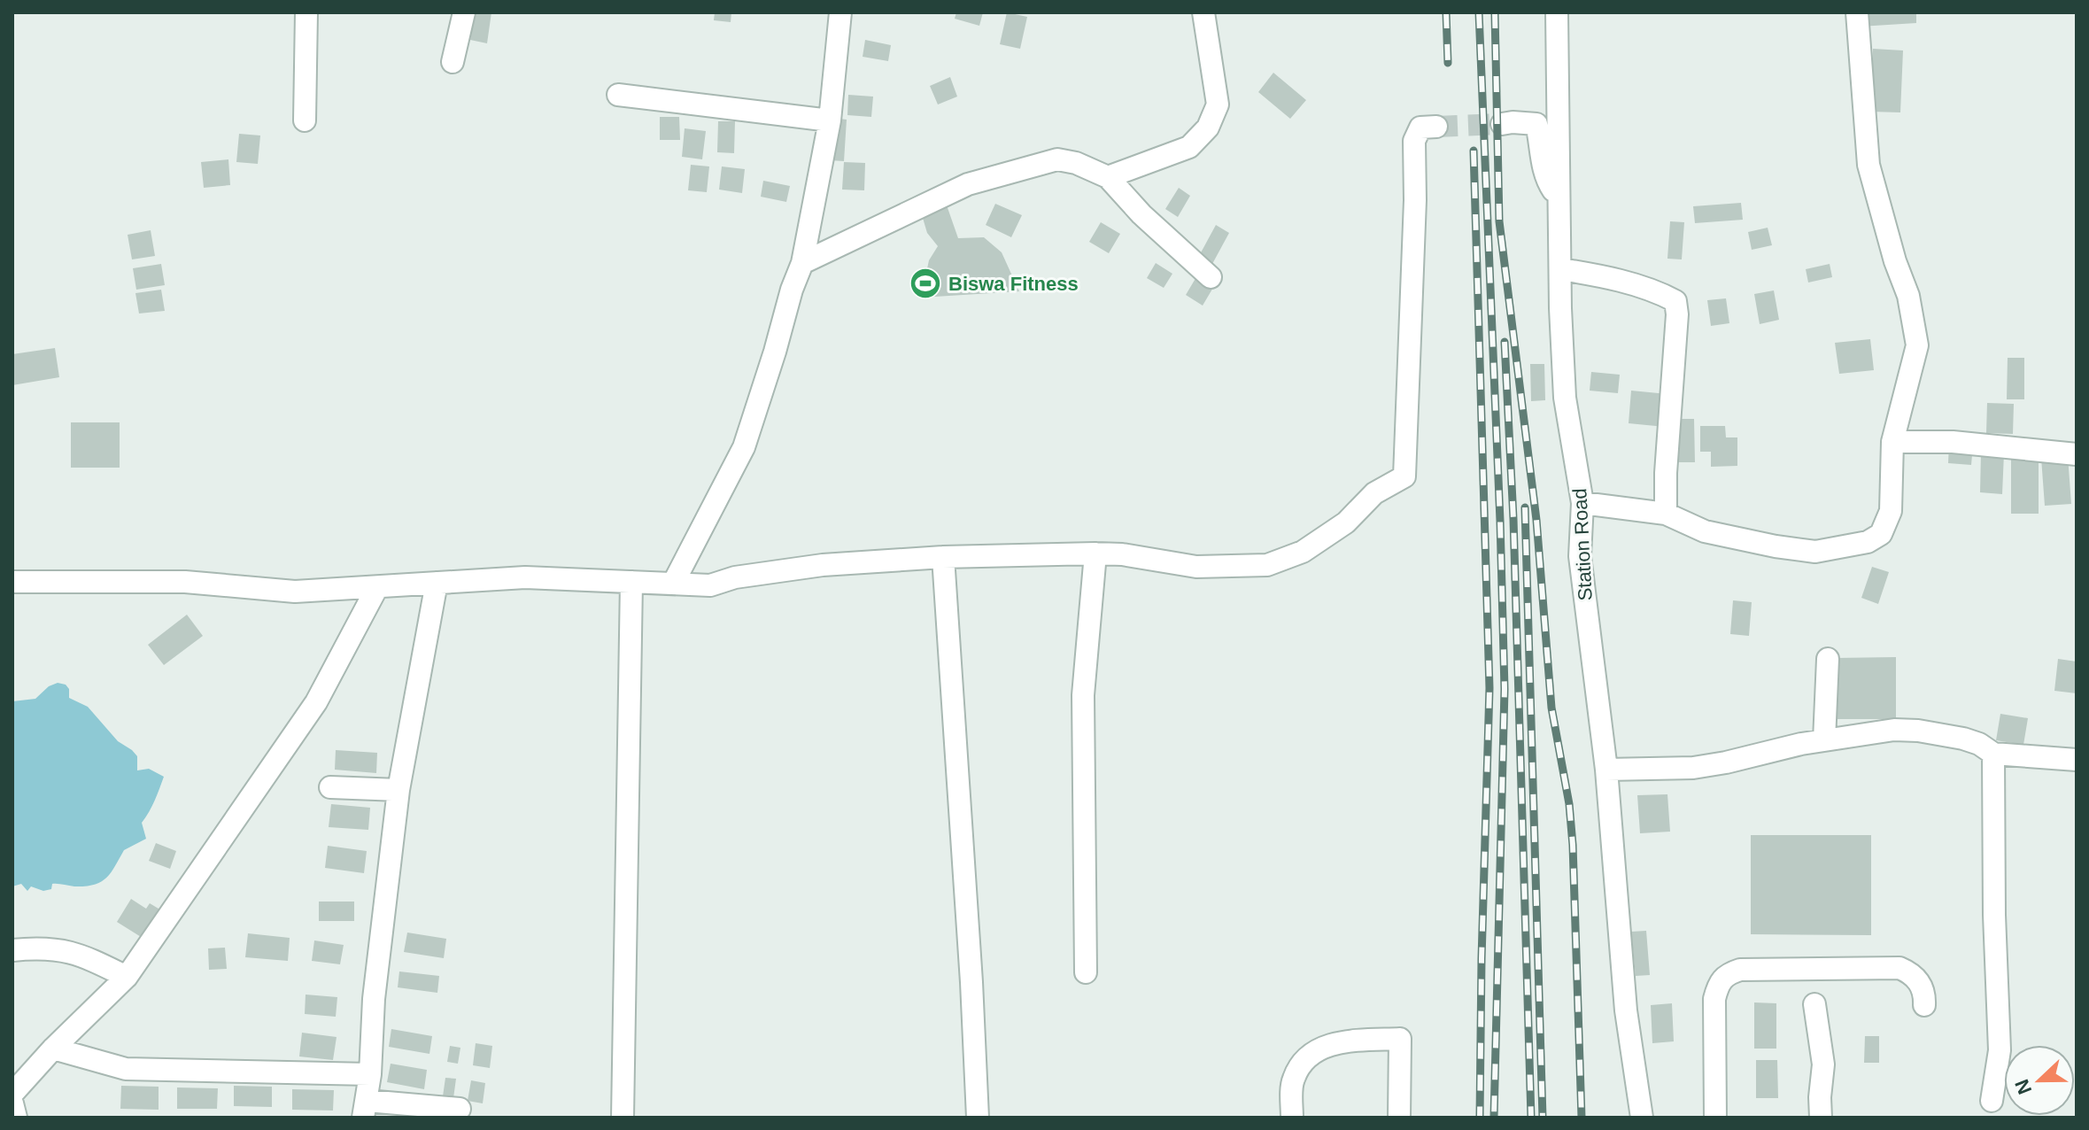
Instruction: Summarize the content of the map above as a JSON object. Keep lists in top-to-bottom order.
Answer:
{
  "streets": {
    "street": ["Station Road"]
  },
  "places": {
    "sports": ["Biswa Fitness"]
  },
  "north": "left"
}
